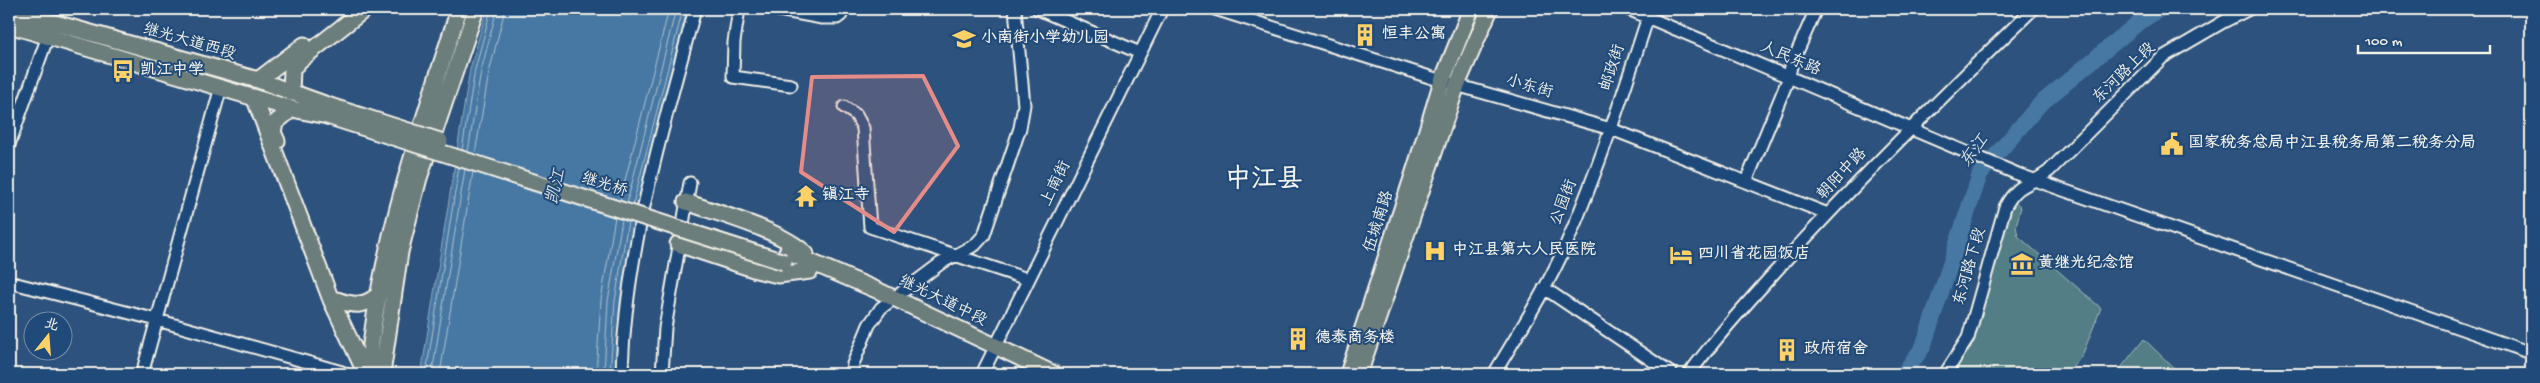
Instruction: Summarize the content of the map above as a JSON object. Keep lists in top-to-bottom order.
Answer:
{
  "streets": {
    "main road": [
      "继光大道西段",
      "继光桥",
      "伍城南路",
      "继光大道中段"
    ],
    "street": [
      "人民东路",
      "邮政街",
      "东河路上段",
      "小东街",
      "朝阳中路",
      "上南街",
      "公园街",
      "东河路下段"
    ]
  },
  "crossings": [
    ["继光大道西段", "继光桥"],
    ["人民东路", "邮政街"],
    ["人民东路", "东河路上段"],
    ["人民东路", "朝阳中路"],
    ["人民东路", "东河路下段"],
    ["邮政街", "小东街"],
    ["邮政街", "公园街"],
    ["东河路上段", "东河路下段"],
    ["小东街", "朝阳中路"],
    ["小东街", "公园街"],
    ["小东街", "伍城南路"],
    ["上南街", "继光大道中段"],
    ["继光桥", "继光大道中段"]
  ],
  "districts": ["中江县"],
  "water": ["东江", "凯江"],
  "places": {
    "building": ["恒丰公寓", "德泰商务楼", "政府宿舍"],
    "school or university": ["小南街小学幼儿园"],
    "bus stop": ["凯江中学"],
    "public building": ["国家税务总局中江县税务局第二税务分局"],
    "temple": ["镇江寺"],
    "hospital": ["中江县第六人民医院"],
    "hotel": ["四川省花园饭店"],
    "museum": ["黄继光纪念馆"]
  },
  "scale_bar": "100 m",
  "north": "top"
}
